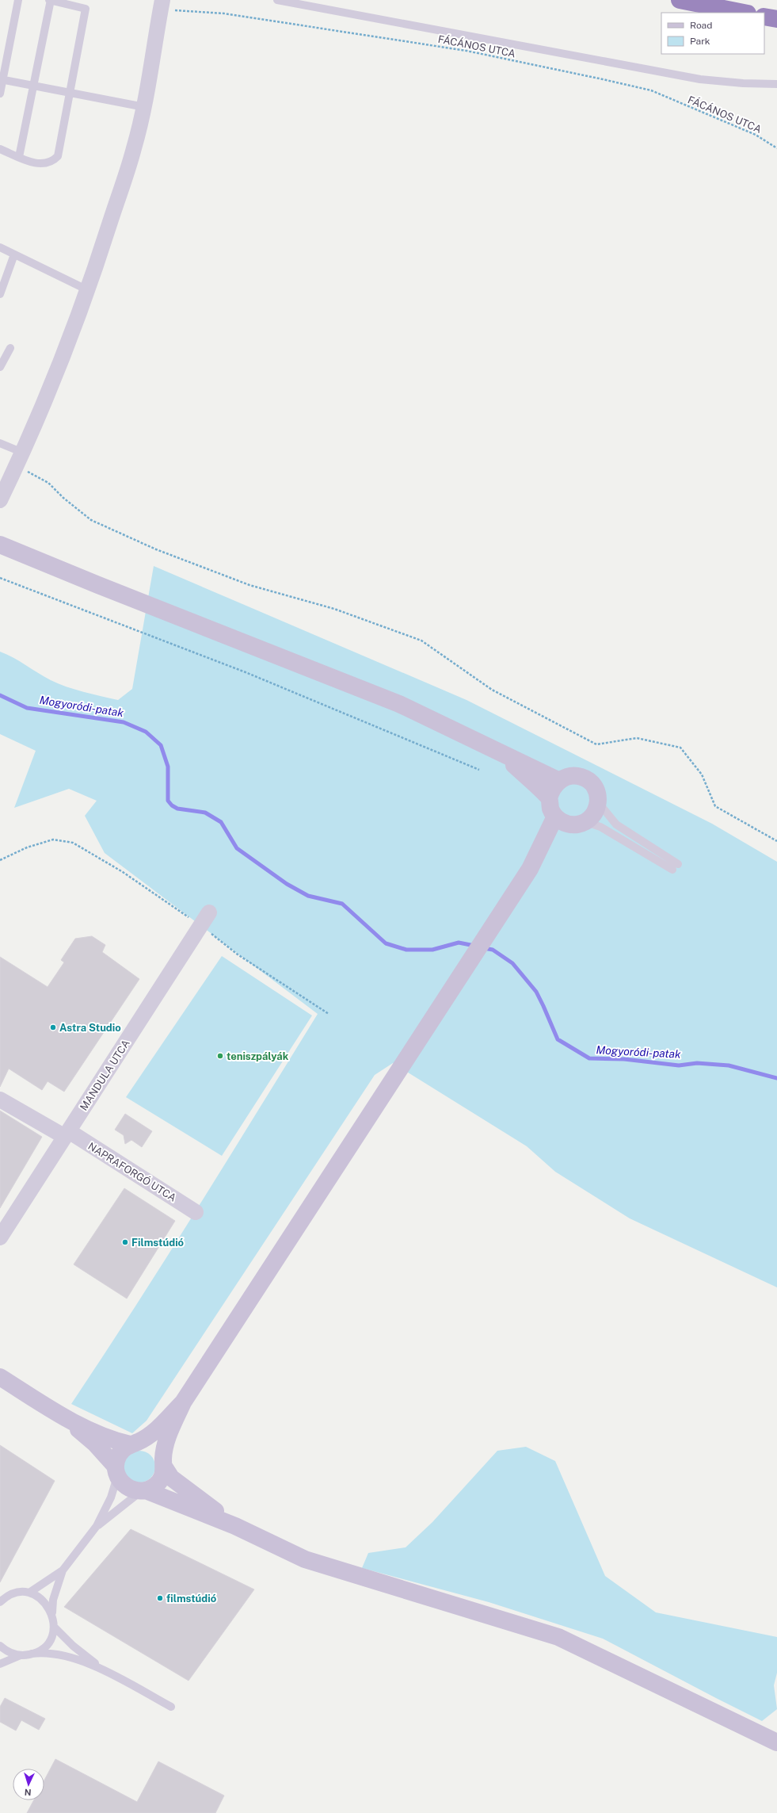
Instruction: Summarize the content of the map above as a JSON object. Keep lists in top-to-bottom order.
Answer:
{
  "streets": {
    "street": ["MANDULA UTCA", "NAPRAFORGÓ UTCA"],
    "path": ["FÁCÁNOS UTCA"]
  },
  "crossings": [
    ["MANDULA UTCA", "NAPRAFORGÓ UTCA"]
  ],
  "water": ["Mogyoródi-patak"],
  "places": [
    "Astra Studio",
    "teniszpályák",
    "Filmstúdió",
    "filmstúdió"
  ],
  "legend": ["Road", "Park"],
  "north": "bottom"
}
